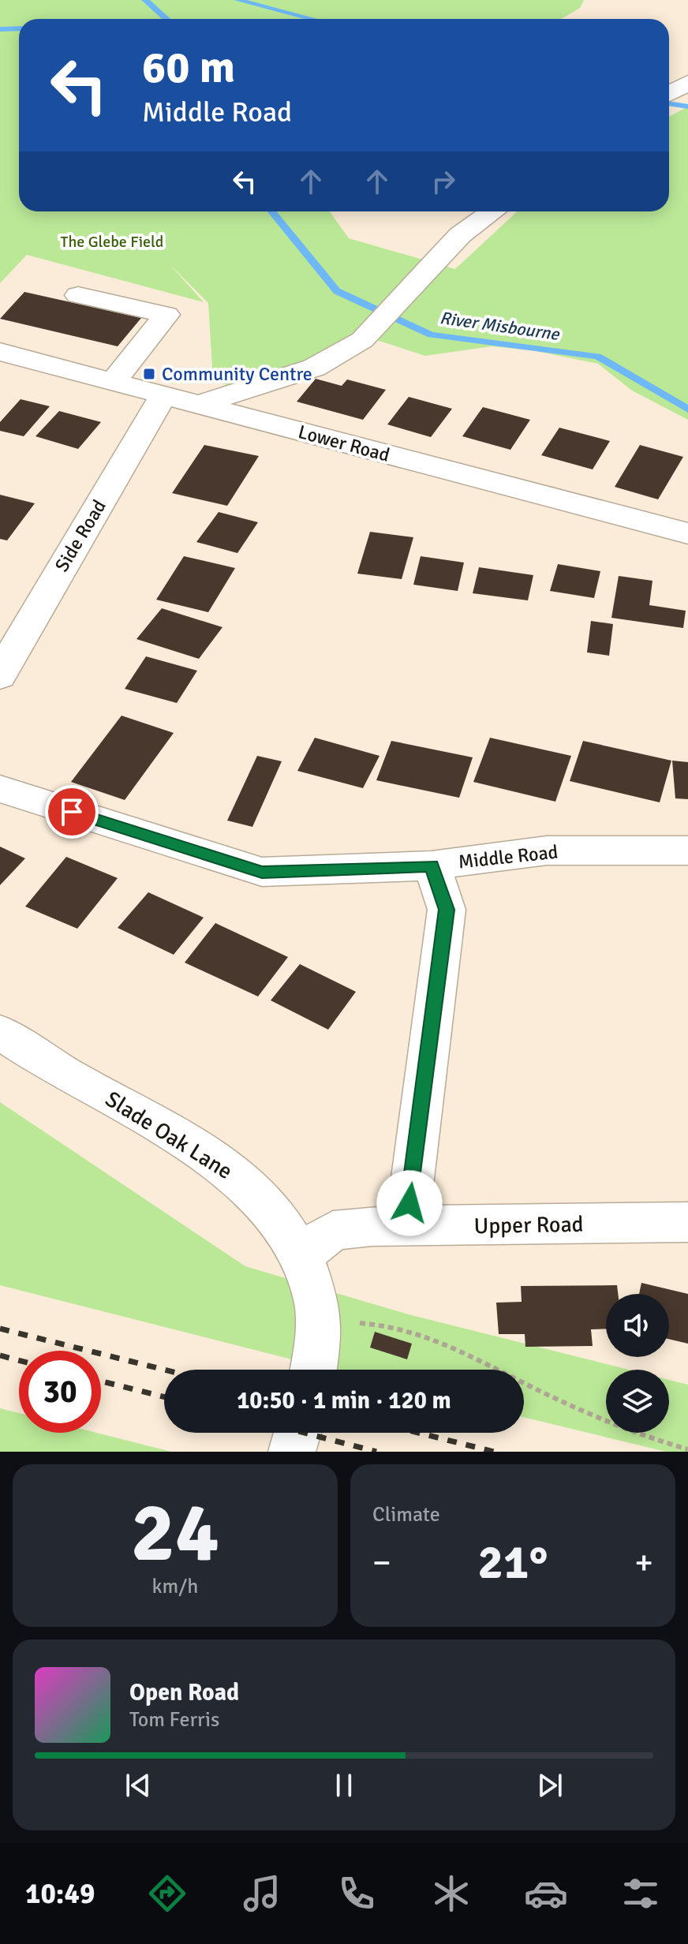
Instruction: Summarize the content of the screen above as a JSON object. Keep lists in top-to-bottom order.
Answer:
{
  "streets": {
    "street": [
      "Lower Road",
      "Side Road",
      "Middle Road",
      "Slade Oak Lane",
      "Upper Road"
    ]
  },
  "crossings": [
    ["Lower Road", "Side Road"],
    ["Slade Oak Lane", "Upper Road"]
  ],
  "water": ["River Misbourne"],
  "parks": ["The Glebe Field"],
  "places": {
    "transit": ["Community Centre"]
  },
  "page": {
    "turn": ["60 m", "Middle Road"],
    "limit": "30",
    "trip": "10:50 · 1 min · 120 m",
    "tile": [
      ["24", "km/h"],
      "Climate"
    ],
    "heat": ["−", "21°", "+"],
    "song": ["Open Road", "Tom Ferris"],
    "tabs": "10:49"
  }
}
